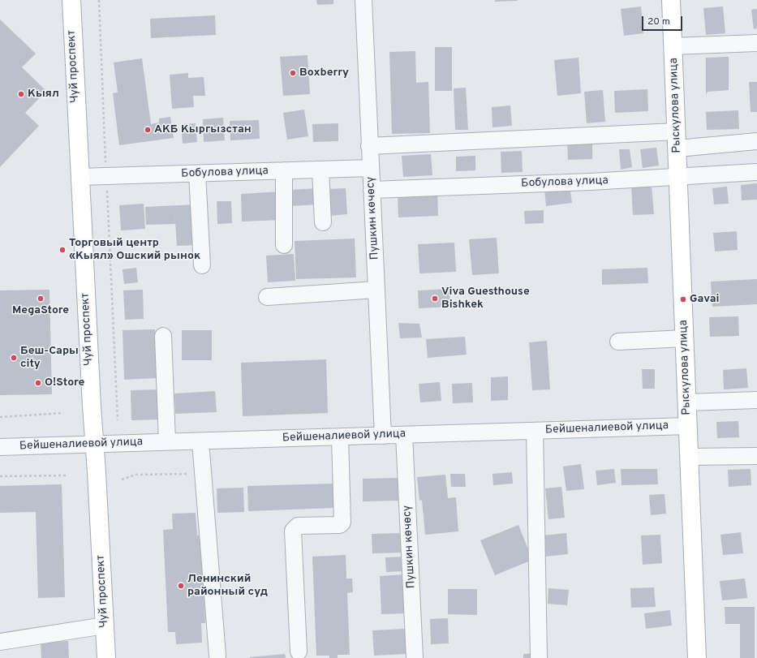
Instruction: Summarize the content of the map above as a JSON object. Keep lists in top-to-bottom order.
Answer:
{
  "streets": {
    "main road": ["Чуй проспект", "Рыскулова улица"],
    "street": ["Бобулова улица", "Пушкин көчөсү", "Бейшеналиевой улица"]
  },
  "crossings": [
    ["Чуй проспект", "Бобулова улица"],
    ["Чуй проспект", "Бейшеналиевой улица"],
    ["Рыскулова улица", "Бобулова улица"],
    ["Рыскулова улица", "Бейшеналиевой улица"],
    ["Бобулова улица", "Пушкин көчөсү"],
    ["Пушкин көчөсү", "Бейшеналиевой улица"]
  ],
  "places": [
    "Boxberry",
    "Кыял",
    "АКБ Кыргызстан",
    "Торговый центр «Кыял» Ошский рынок",
    "MegaStore",
    "Viva Guesthouse Bishkek",
    "Gavai",
    "Беш-Сары city",
    "O!Store",
    "Ленинский районный суд"
  ],
  "scale_bar": "20 m"
}
